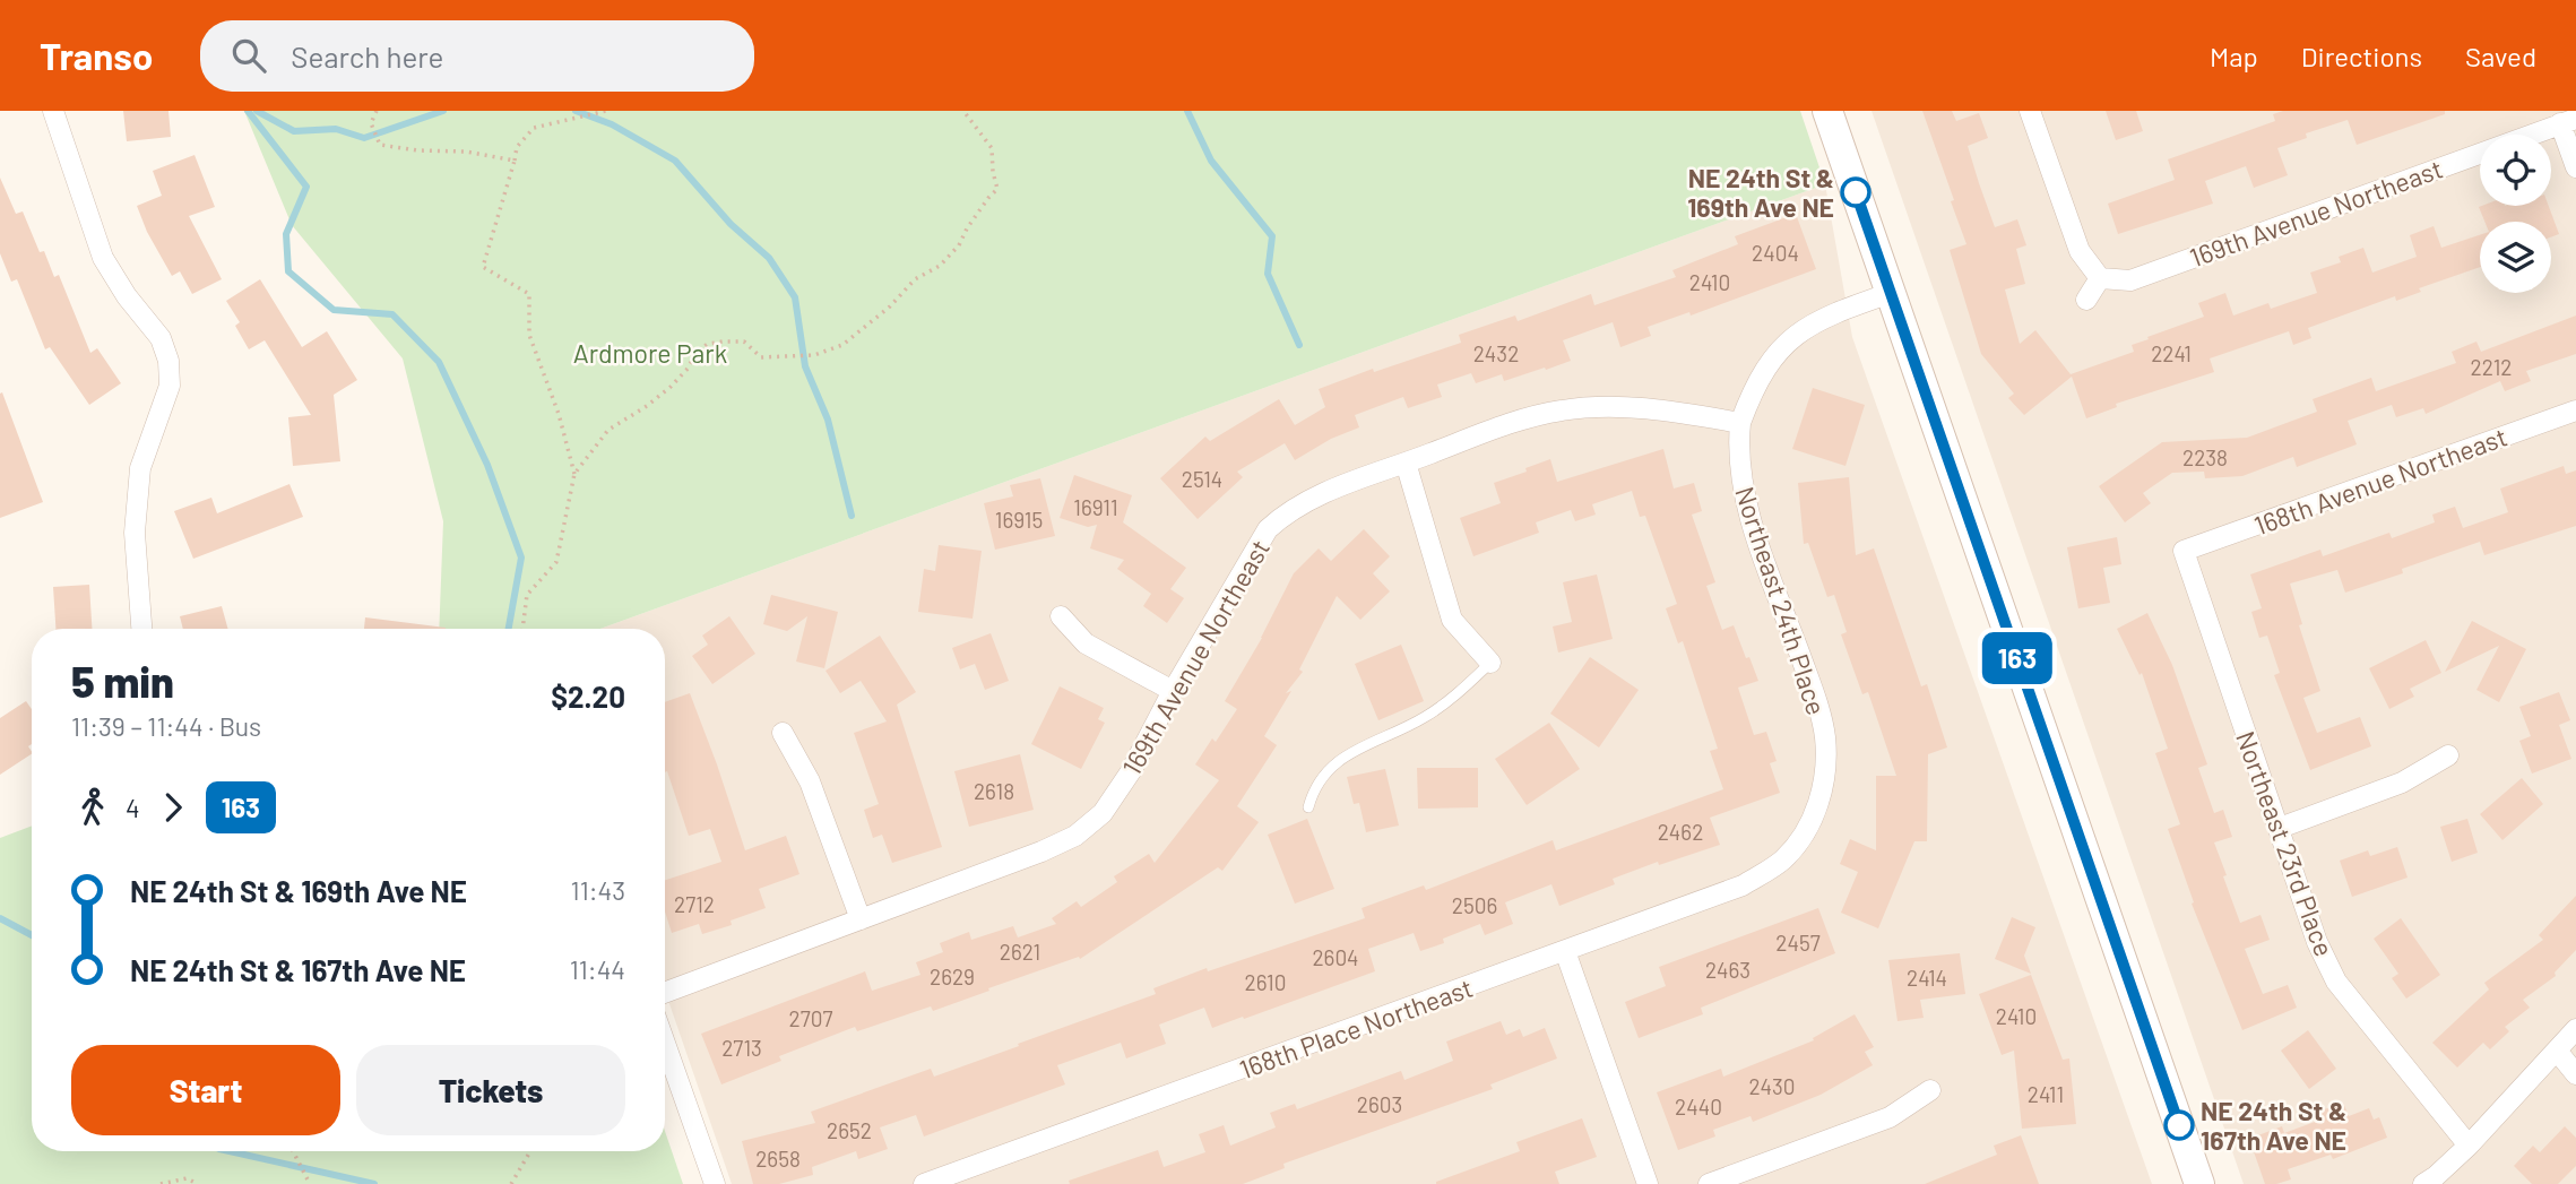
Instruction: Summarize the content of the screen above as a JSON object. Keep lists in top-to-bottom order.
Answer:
{
  "streets": {
    "street": [
      "169th Avenue Northeast",
      "168th Avenue Northeast",
      "Northeast 24th Place",
      "Northeast 23rd Place",
      "168th Place Northeast"
    ]
  },
  "crossings": [
    ["169th Avenue Northeast", "Northeast 24th Place"],
    ["168th Avenue Northeast", "Northeast 23rd Place"],
    ["Northeast 24th Place", "168th Place Northeast"]
  ],
  "parks": ["Ardmore Park"],
  "places": ["NE 24th St & 169th Ave NE", "NE 24th St & 167th Ave NE"],
  "lines": ["bus line 163"],
  "house_numbers": [
    "2404",
    "2410",
    "2432",
    "2241",
    "2212",
    "2238",
    "2514",
    "16911",
    "16915",
    "2618",
    "2462",
    "2712",
    "2506",
    "2457",
    "2621",
    "2604",
    "2463",
    "2629",
    "2414",
    "2610",
    "2410",
    "2707",
    "2713",
    "2430",
    "2411",
    "2603",
    "2440",
    "2652",
    "2658"
  ],
  "page": {
    "header": "Transo",
    "search": "Search here",
    "nav": ["Map", "Directions", "Saved"],
    "on_map": "163",
    "heading": ["5 min", "11:39 – 11:44 · Bus", "$2.20"],
    "legs": ["4", "163"],
    "list": [
      {
        "name": "NE 24th St & 169th Ave NE",
        "value": "11:43"
      },
      {
        "name": "NE 24th St & 167th Ave NE",
        "value": "11:44"
      }
    ],
    "buttons": ["Start", "Tickets"]
  }
}
